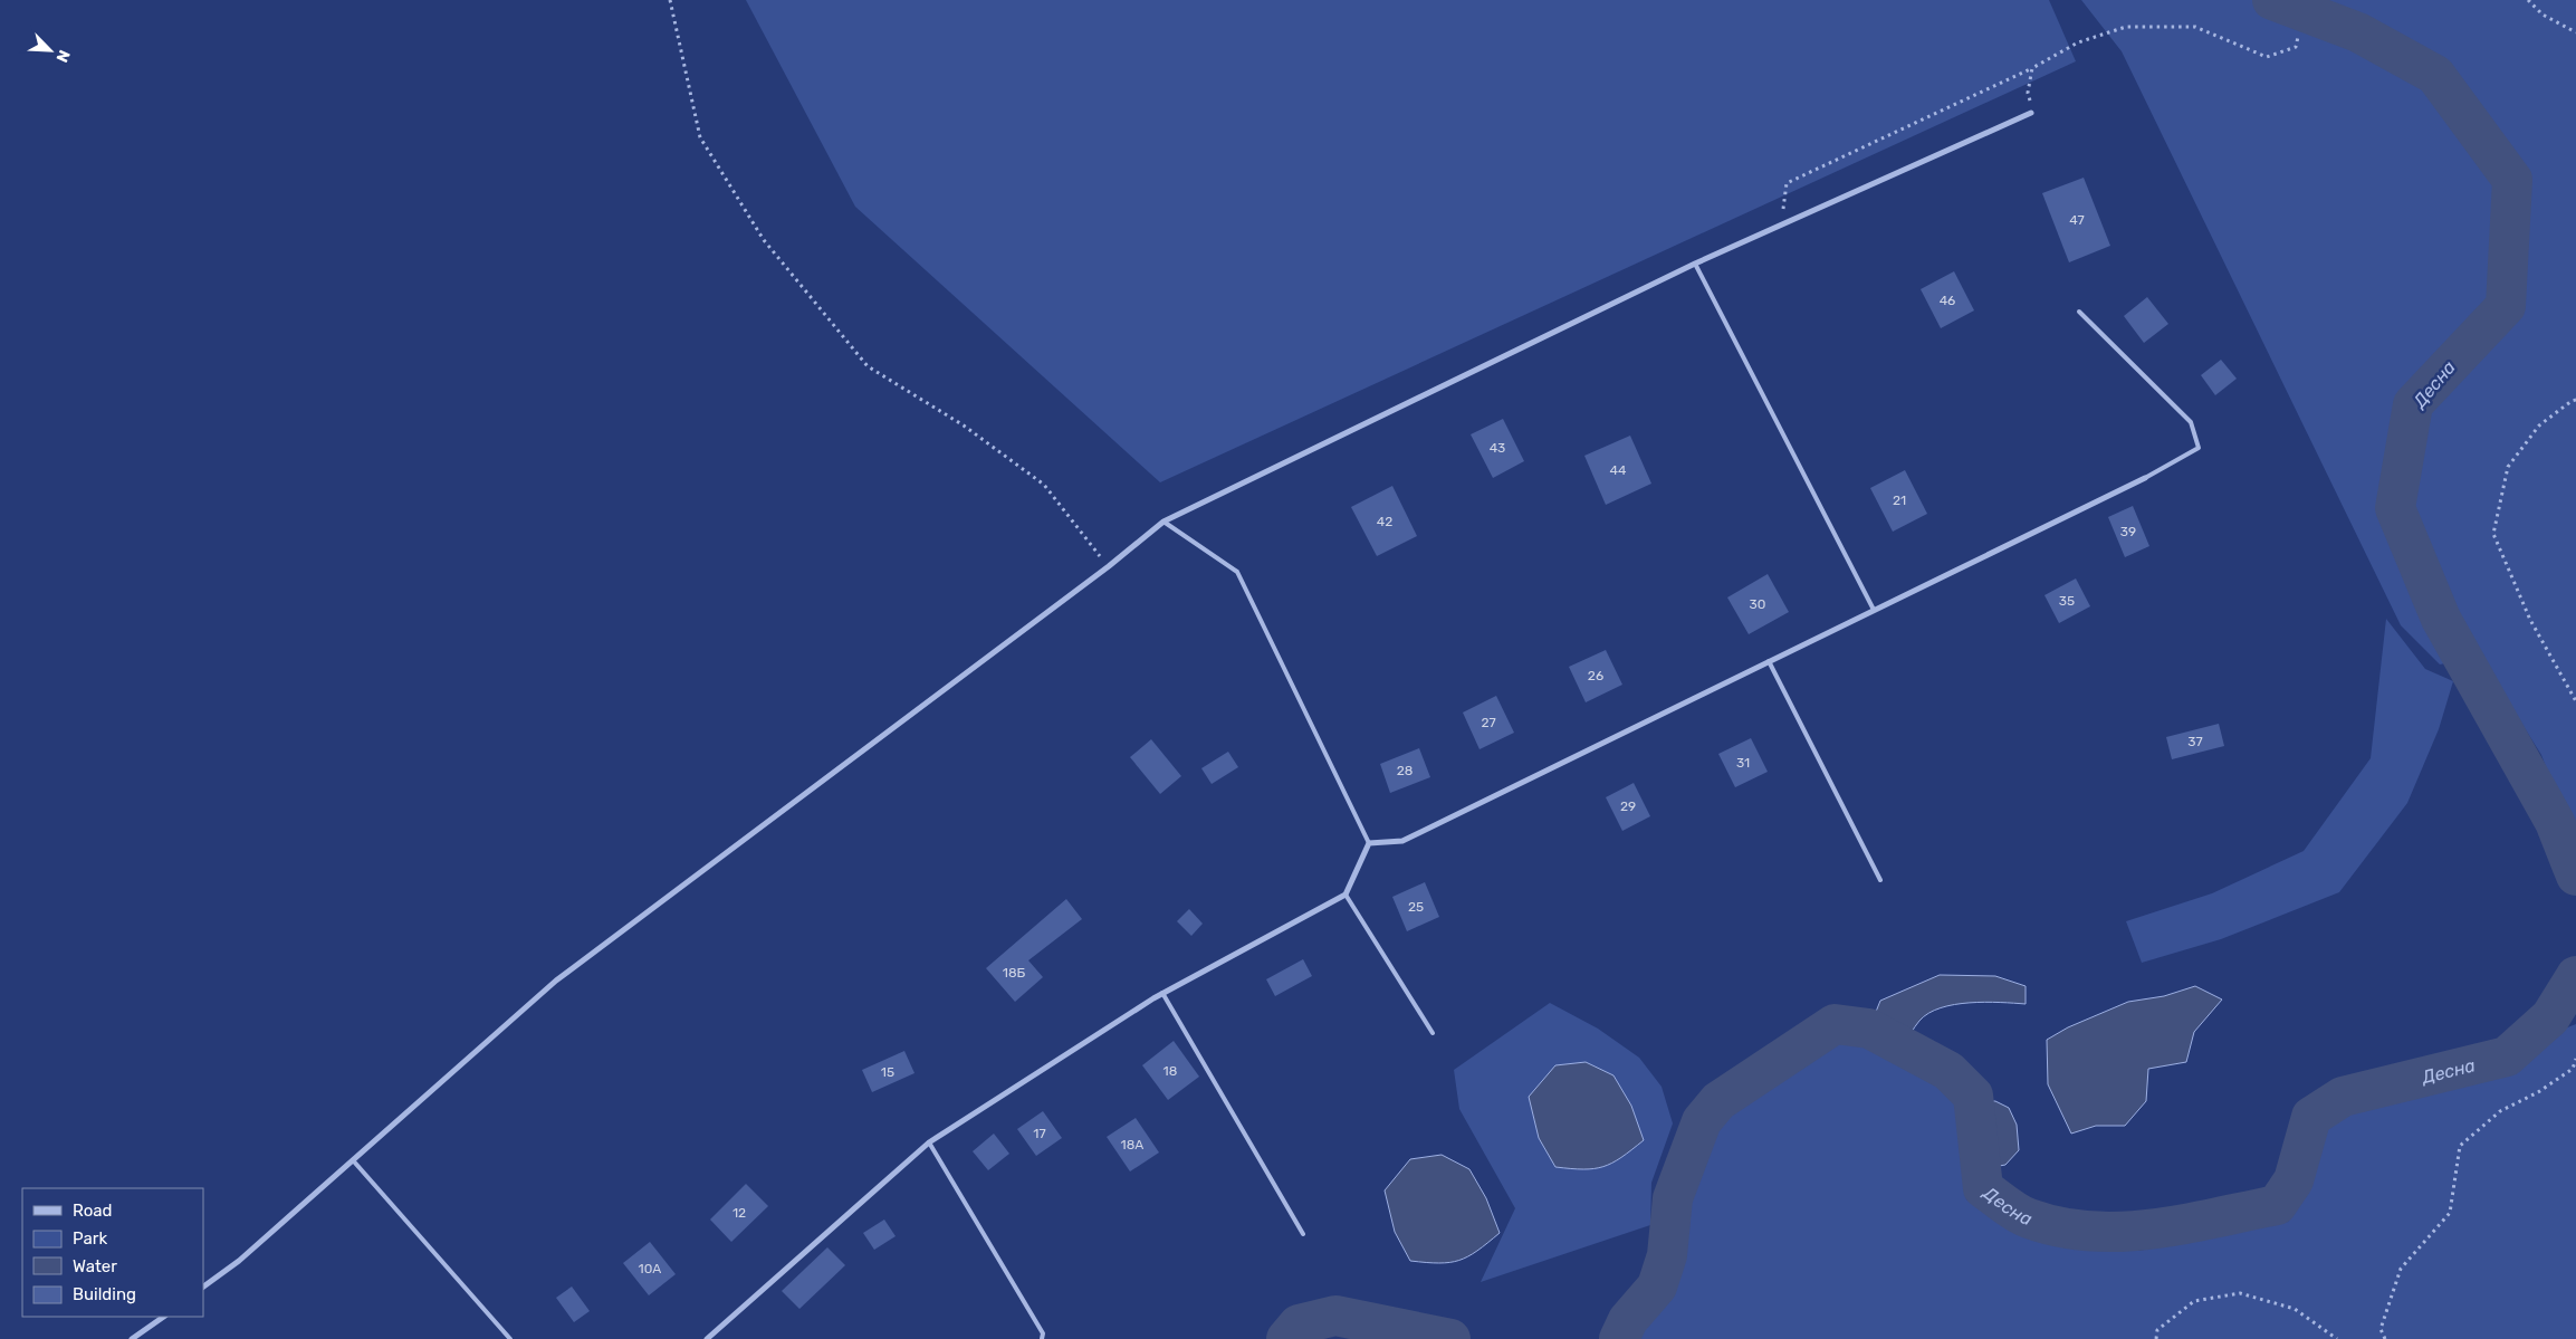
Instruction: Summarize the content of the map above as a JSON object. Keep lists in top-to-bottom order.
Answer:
{
  "water": ["Десна"],
  "house_numbers": [
    "47",
    "46",
    "43",
    "44",
    "21",
    "42",
    "39",
    "35",
    "30",
    "26",
    "27",
    "37",
    "31",
    "28",
    "29",
    "25",
    "18Б",
    "18",
    "15",
    "17",
    "18А",
    "12",
    "10А"
  ],
  "legend": [
    "Road",
    "Park",
    "Water",
    "Building"
  ],
  "north": "bottom right"
}
